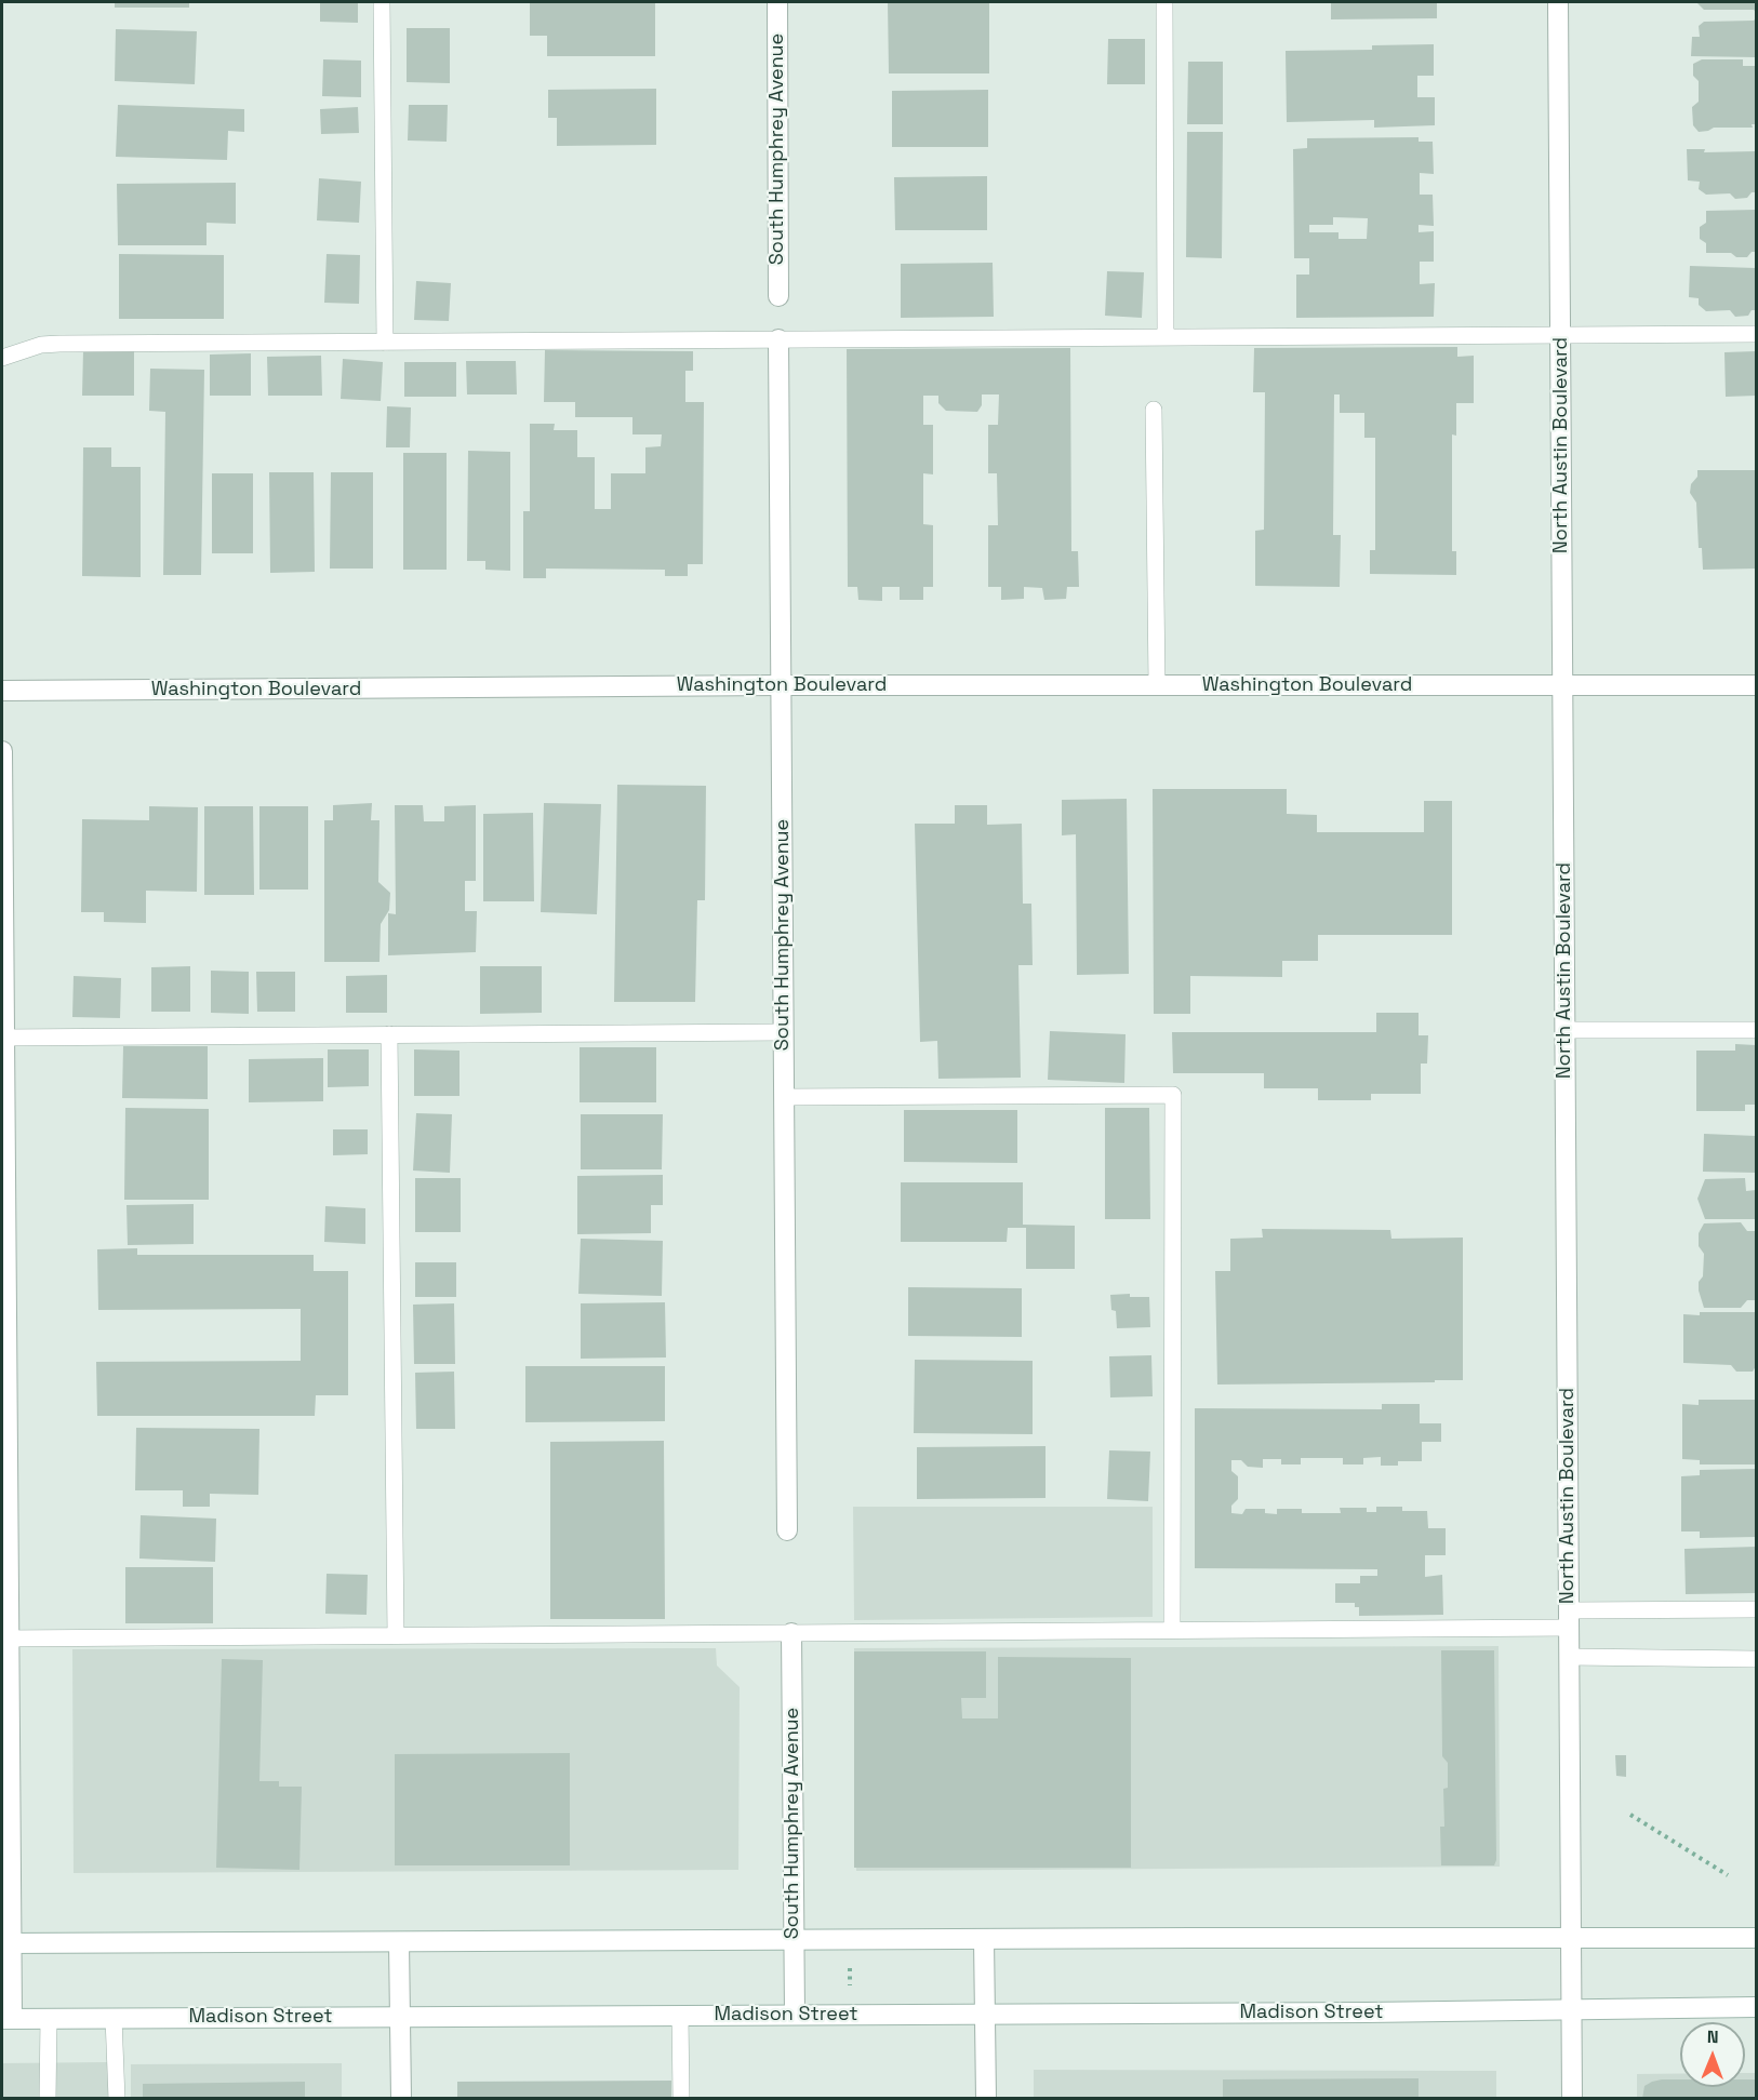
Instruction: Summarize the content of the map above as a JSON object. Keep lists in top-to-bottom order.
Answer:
{
  "streets": {
    "street": [
      "South Humphrey Avenue",
      "North Austin Boulevard",
      "Washington Boulevard",
      "Madison Street"
    ]
  },
  "crossings": [
    ["South Humphrey Avenue", "Washington Boulevard"],
    ["South Humphrey Avenue", "Madison Street"],
    ["North Austin Boulevard", "Washington Boulevard"],
    ["North Austin Boulevard", "Madison Street"]
  ],
  "north": "top"
}
